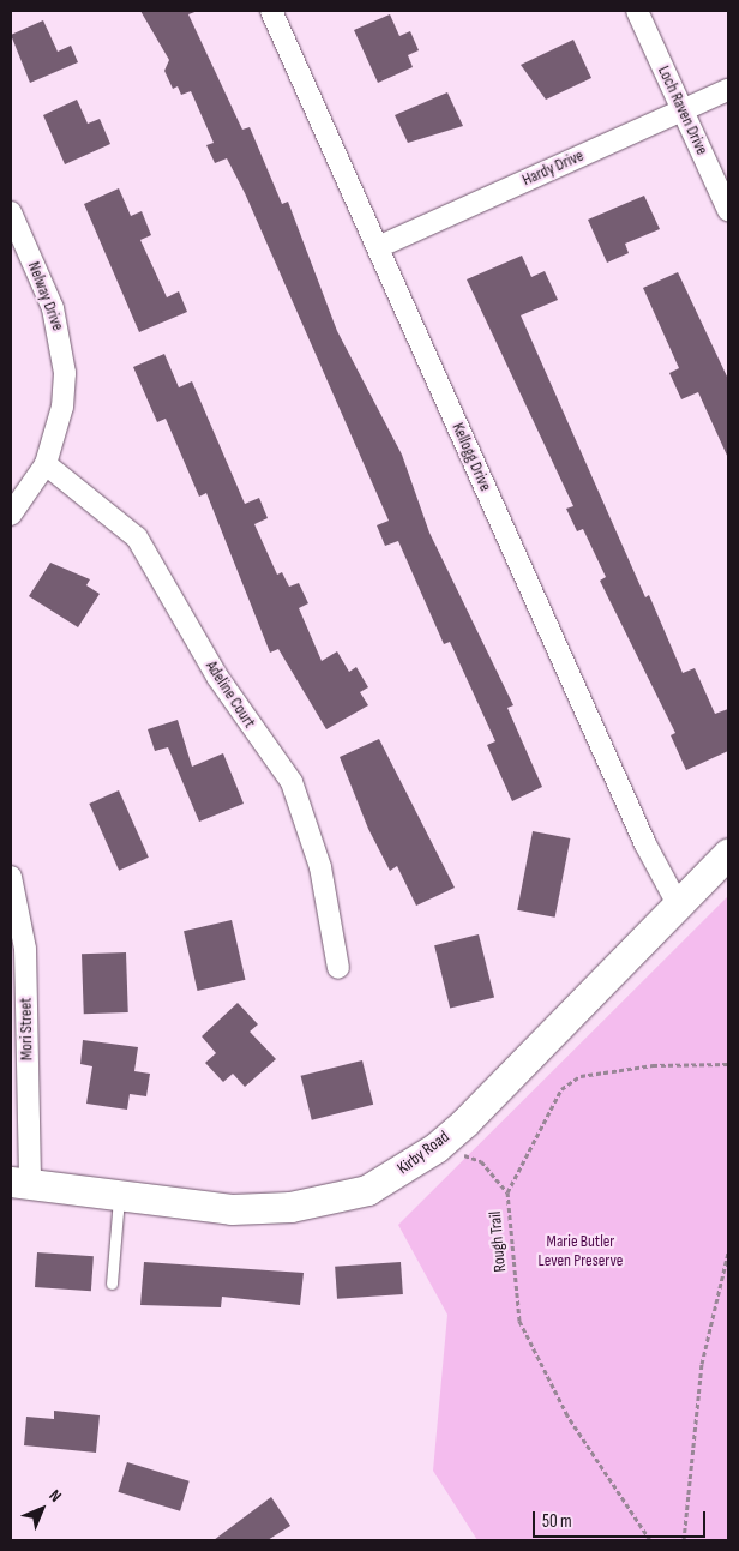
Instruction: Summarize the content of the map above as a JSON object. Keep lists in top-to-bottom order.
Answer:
{
  "streets": {
    "main road": ["Kirby Road"],
    "street": [
      "Loch Raven Drive",
      "Hardy Drive",
      "Nelway Drive",
      "Kellogg Drive",
      "Adeline Court",
      "Mori Street"
    ],
    "path": ["Rough Trail"]
  },
  "crossings": [
    ["Loch Raven Drive", "Hardy Drive"],
    ["Hardy Drive", "Kellogg Drive"],
    ["Nelway Drive", "Adeline Court"],
    ["Kellogg Drive", "Kirby Road"],
    ["Mori Street", "Kirby Road"]
  ],
  "parks": ["Marie Butler Leven Preserve"],
  "scale_bar": "50 m",
  "north": "top right"
}
